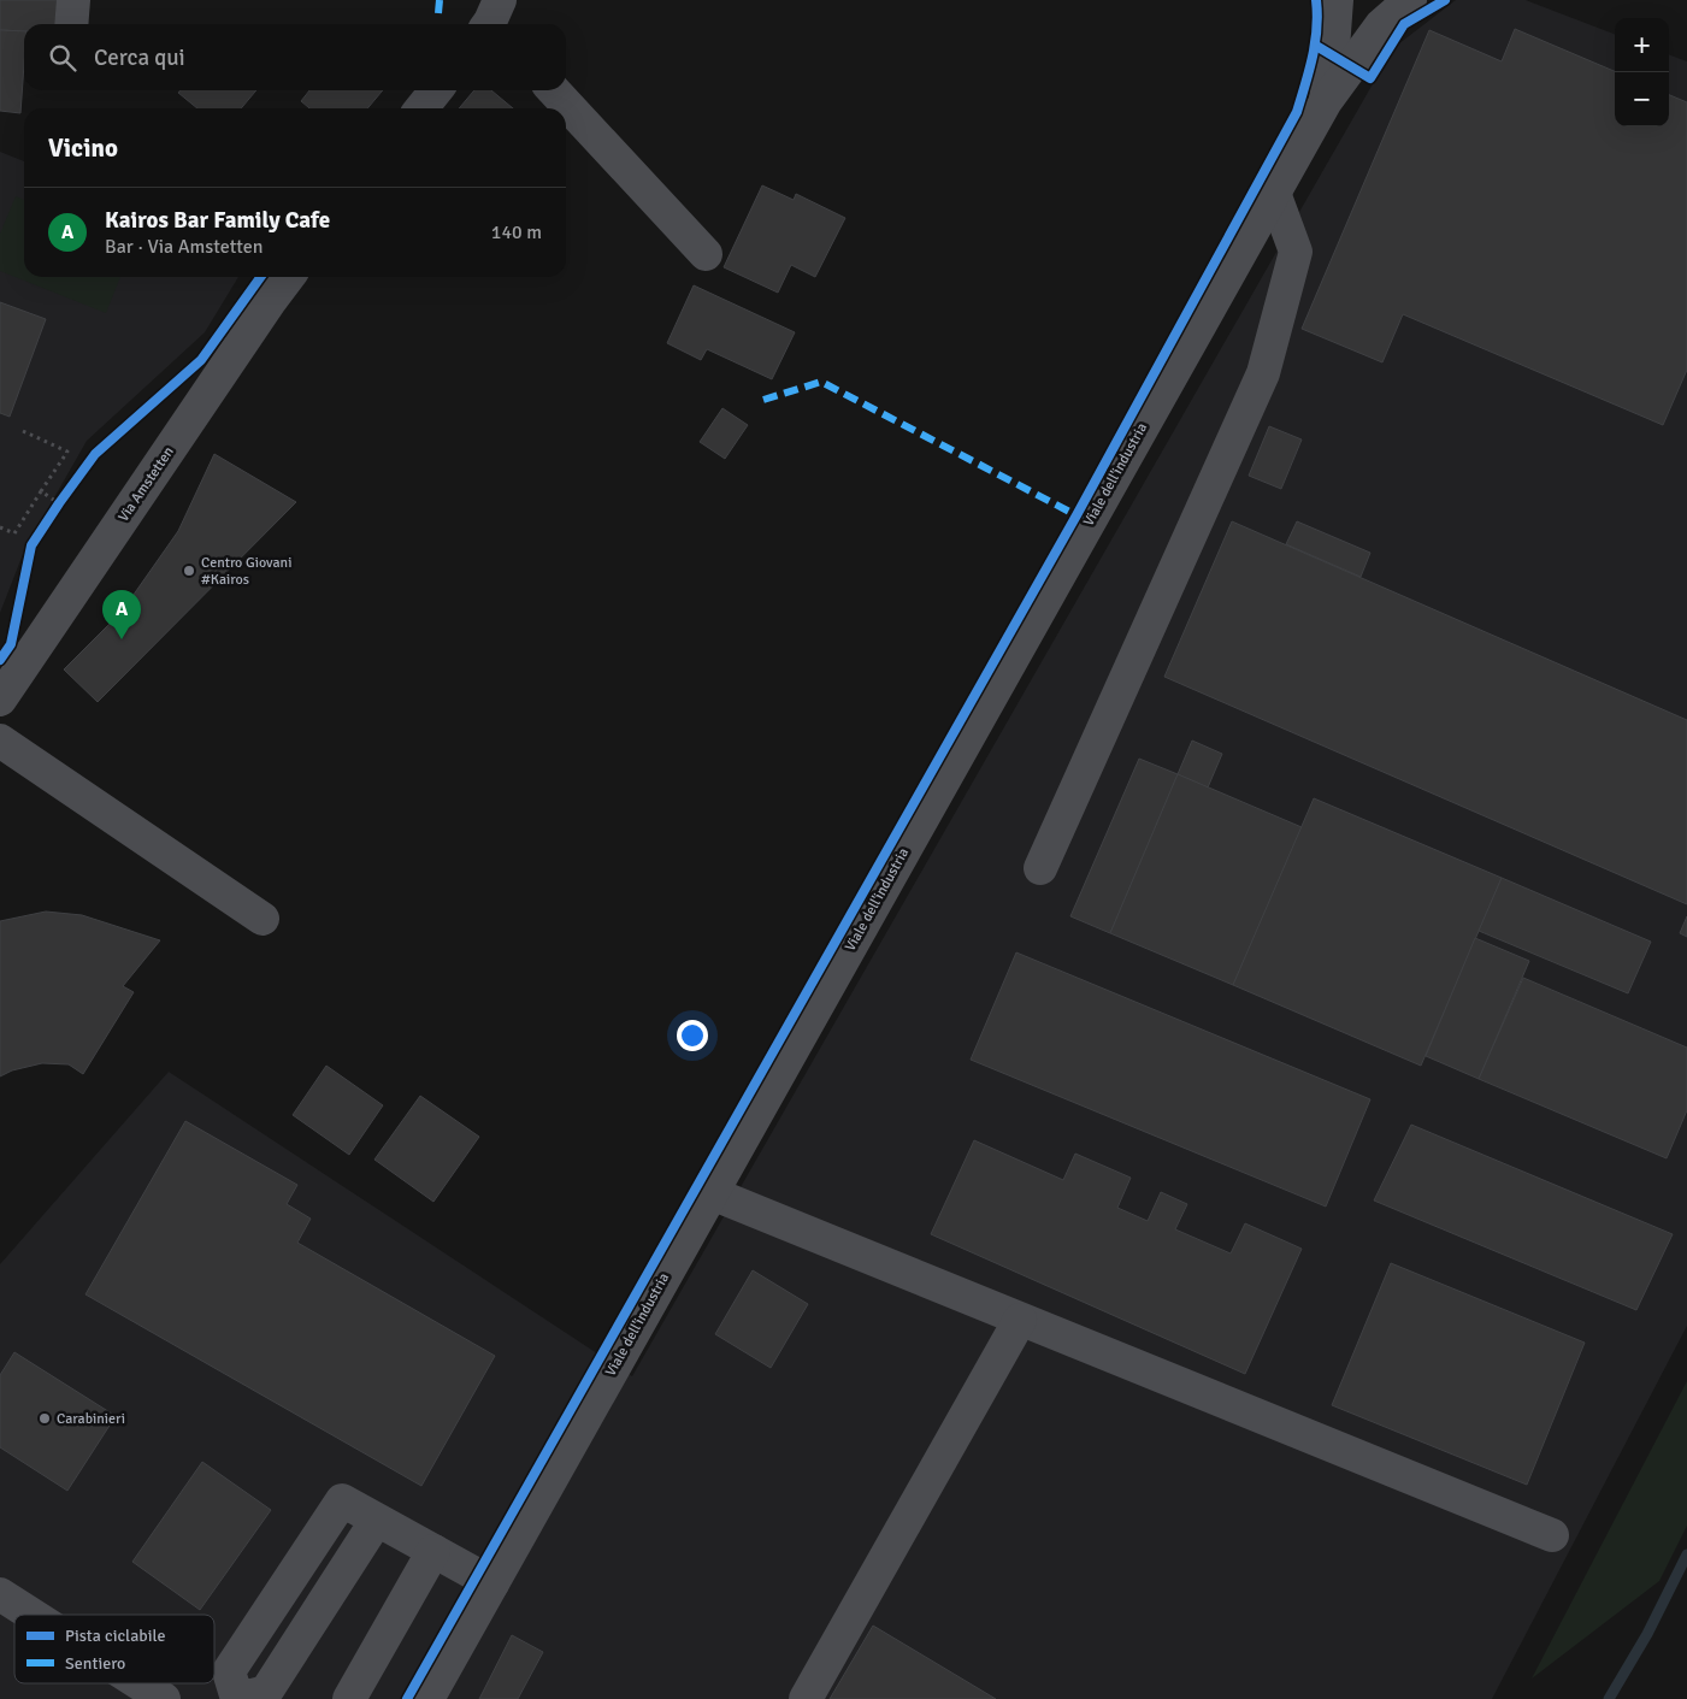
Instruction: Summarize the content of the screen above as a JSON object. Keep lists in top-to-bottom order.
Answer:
{
  "streets": {
    "street": ["Viale dell'industria", "Via Amstetten"]
  },
  "places": ["Centro Giovani #Kairos", "Carabinieri"],
  "legend": ["Pista ciclabile", "Sentiero"],
  "page": {
    "map_buttons": ["+", "−"],
    "search": "Cerca qui",
    "heading": "Vicino",
    "list": [
      {
        "mark": "A",
        "name": "Kairos Bar Family Cafe",
        "note": "Bar · Via Amstetten",
        "value": "140 m"
      }
    ],
    "pins": "A"
  }
}
